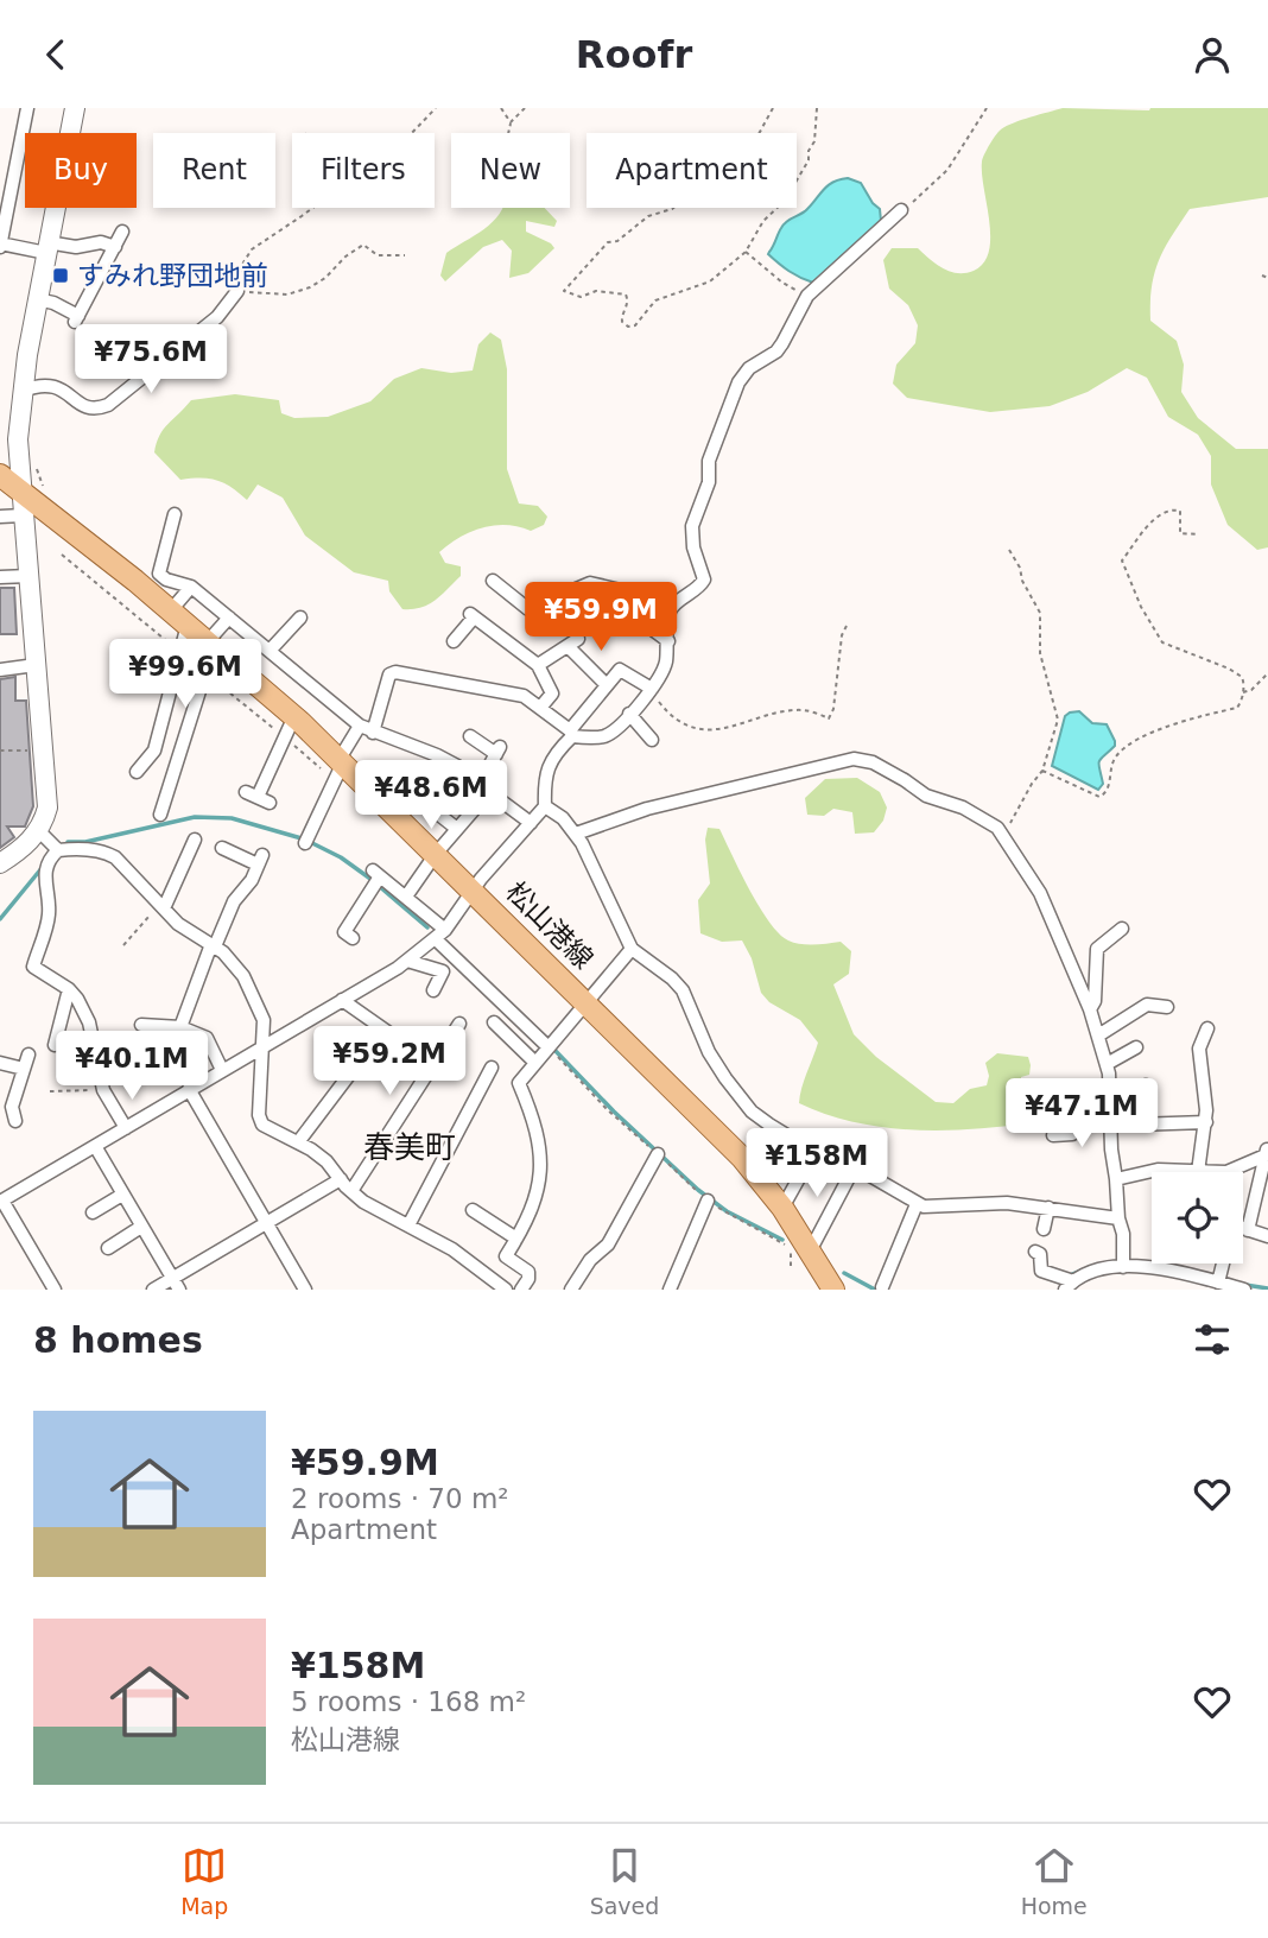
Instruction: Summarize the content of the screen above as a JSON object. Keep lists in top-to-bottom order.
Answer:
{
  "streets": {
    "main road": ["松山港線"]
  },
  "districts": ["春美町"],
  "places": {
    "transit": ["すみれ野団地前"]
  },
  "page": {
    "header": "Roofr",
    "chip": [
      "Buy",
      "Rent",
      "Filters",
      "New",
      "Apartment"
    ],
    "price": [
      "¥75.6M",
      "¥59.9M",
      "¥99.6M",
      "¥48.6M",
      "¥59.2M",
      "¥40.1M",
      "¥47.1M",
      "¥158M"
    ],
    "heading": "8 homes",
    "list": [
      {
        "name": "¥59.9M",
        "note": "2 rooms · 70 m² · Apartment"
      },
      {
        "name": "¥158M",
        "note": "5 rooms · 168 m² · 松山港線"
      }
    ],
    "tabs": ["Map", "Saved", "Home"]
  }
}
